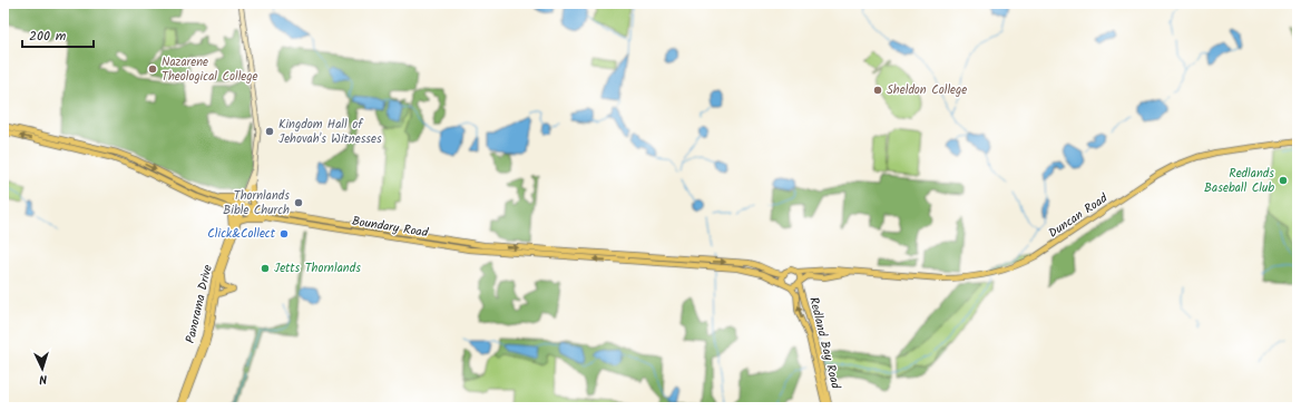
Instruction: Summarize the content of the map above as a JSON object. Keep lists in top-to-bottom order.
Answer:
{
  "streets": {
    "highway": ["Duncan Road", "Boundary Road"],
    "main road": ["Panorama Drive", "Redland Bay Road"]
  },
  "crossings": [
    ["Duncan Road", "Boundary Road"],
    ["Duncan Road", "Redland Bay Road"],
    ["Boundary Road", "Panorama Drive"],
    ["Boundary Road", "Redland Bay Road"]
  ],
  "places": [
    "Nazarene Theological College",
    "Sheldon College",
    "Kingdom Hall of Jehovah's Witnesses",
    "Redlands Baseball Club",
    "Thornlands Bible Church",
    "Click&Collect",
    "Jetts Thornlands"
  ],
  "scale_bar": "200 m",
  "north": "bottom"
}
